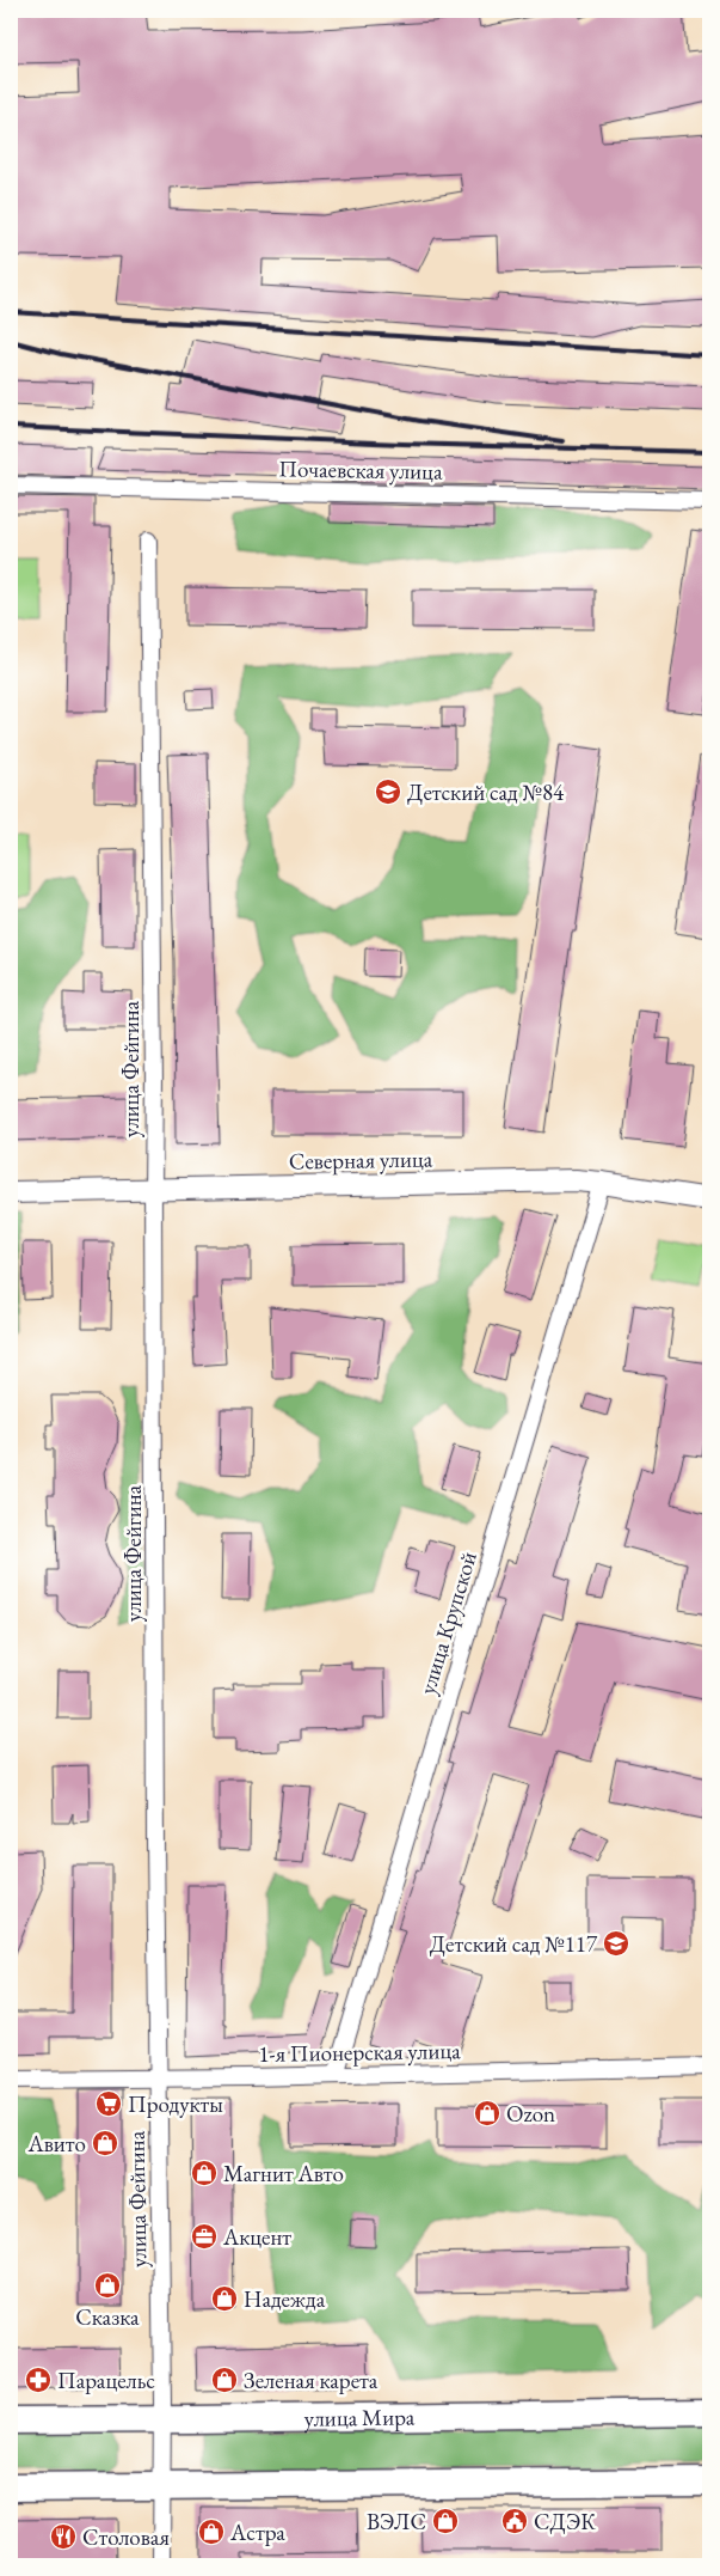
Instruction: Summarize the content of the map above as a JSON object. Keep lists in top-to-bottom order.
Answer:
{
  "streets": {
    "main road": ["улица Мира"],
    "street": [
      "Почаевская улица",
      "улица Фейгина",
      "Северная улица",
      "улица Крупской",
      "1-я Пионерская улица"
    ]
  },
  "crossings": [
    ["улица Фейгина", "Северная улица"],
    ["улица Фейгина", "1-я Пионерская улица"],
    ["улица Фейгина", "улица Мира"],
    ["Северная улица", "улица Крупской"],
    ["улица Крупской", "1-я Пионерская улица"]
  ],
  "places": {
    "school or university": ["Детский сад №84", "Детский сад №117"],
    "supermarket": ["Продукты"],
    "shop": [
      "Ozon",
      "Авито",
      "Магнит Авто",
      "Сказка",
      "Надежда",
      "Зеленая карета",
      "ВЭЛС",
      "Астра"
    ],
    "office": ["Акцент"],
    "pharmacy": ["Парацельс"],
    "public building": ["СДЭК"],
    "restaurant": ["Столовая"]
  }
}
